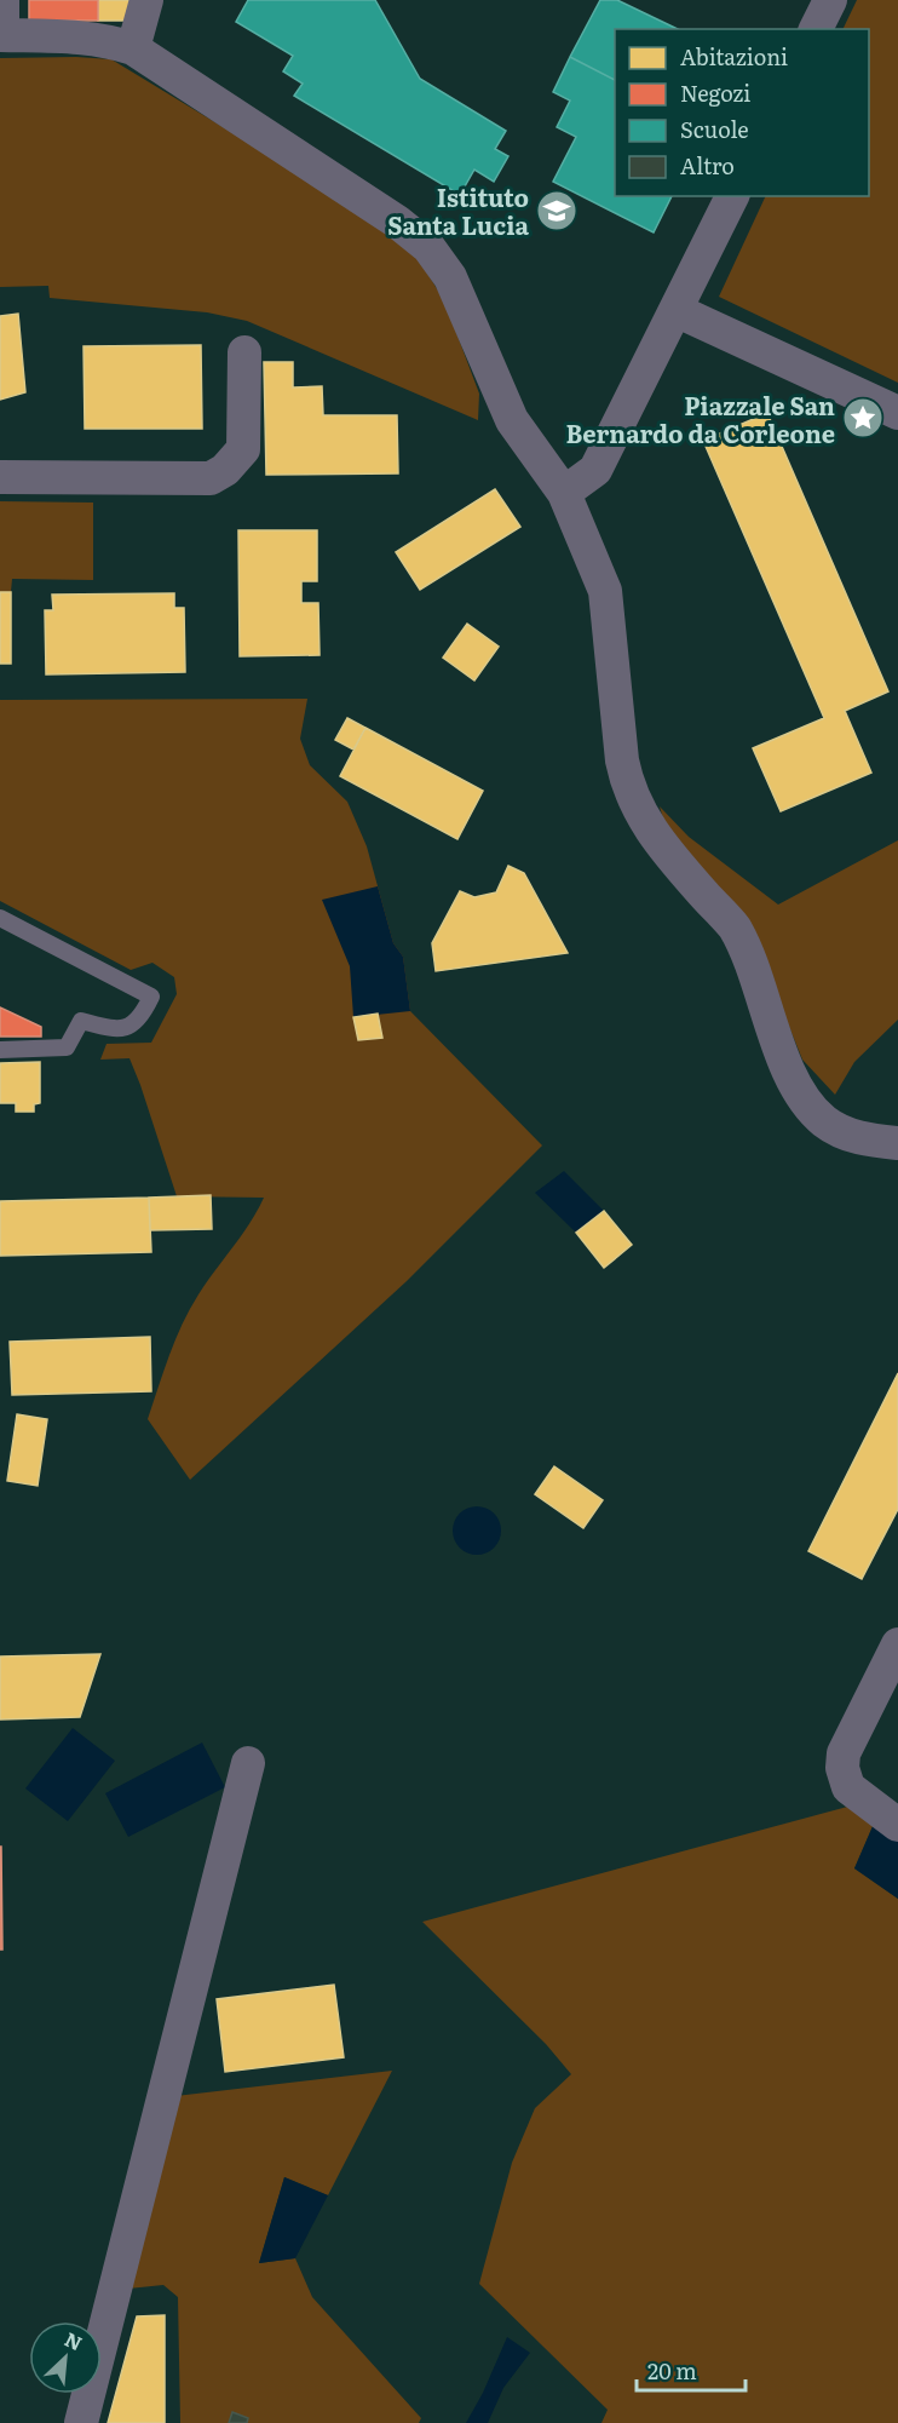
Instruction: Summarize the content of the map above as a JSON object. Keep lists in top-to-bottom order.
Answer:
{
  "places": {
    "school or university": ["Istituto Santa Lucia"],
    "place": ["Piazzale San Bernardo da Corleone"]
  },
  "legend": [
    "Abitazioni",
    "Negozi",
    "Scuole",
    "Altro"
  ],
  "scale_bar": "20 m",
  "north": "top right"
}
